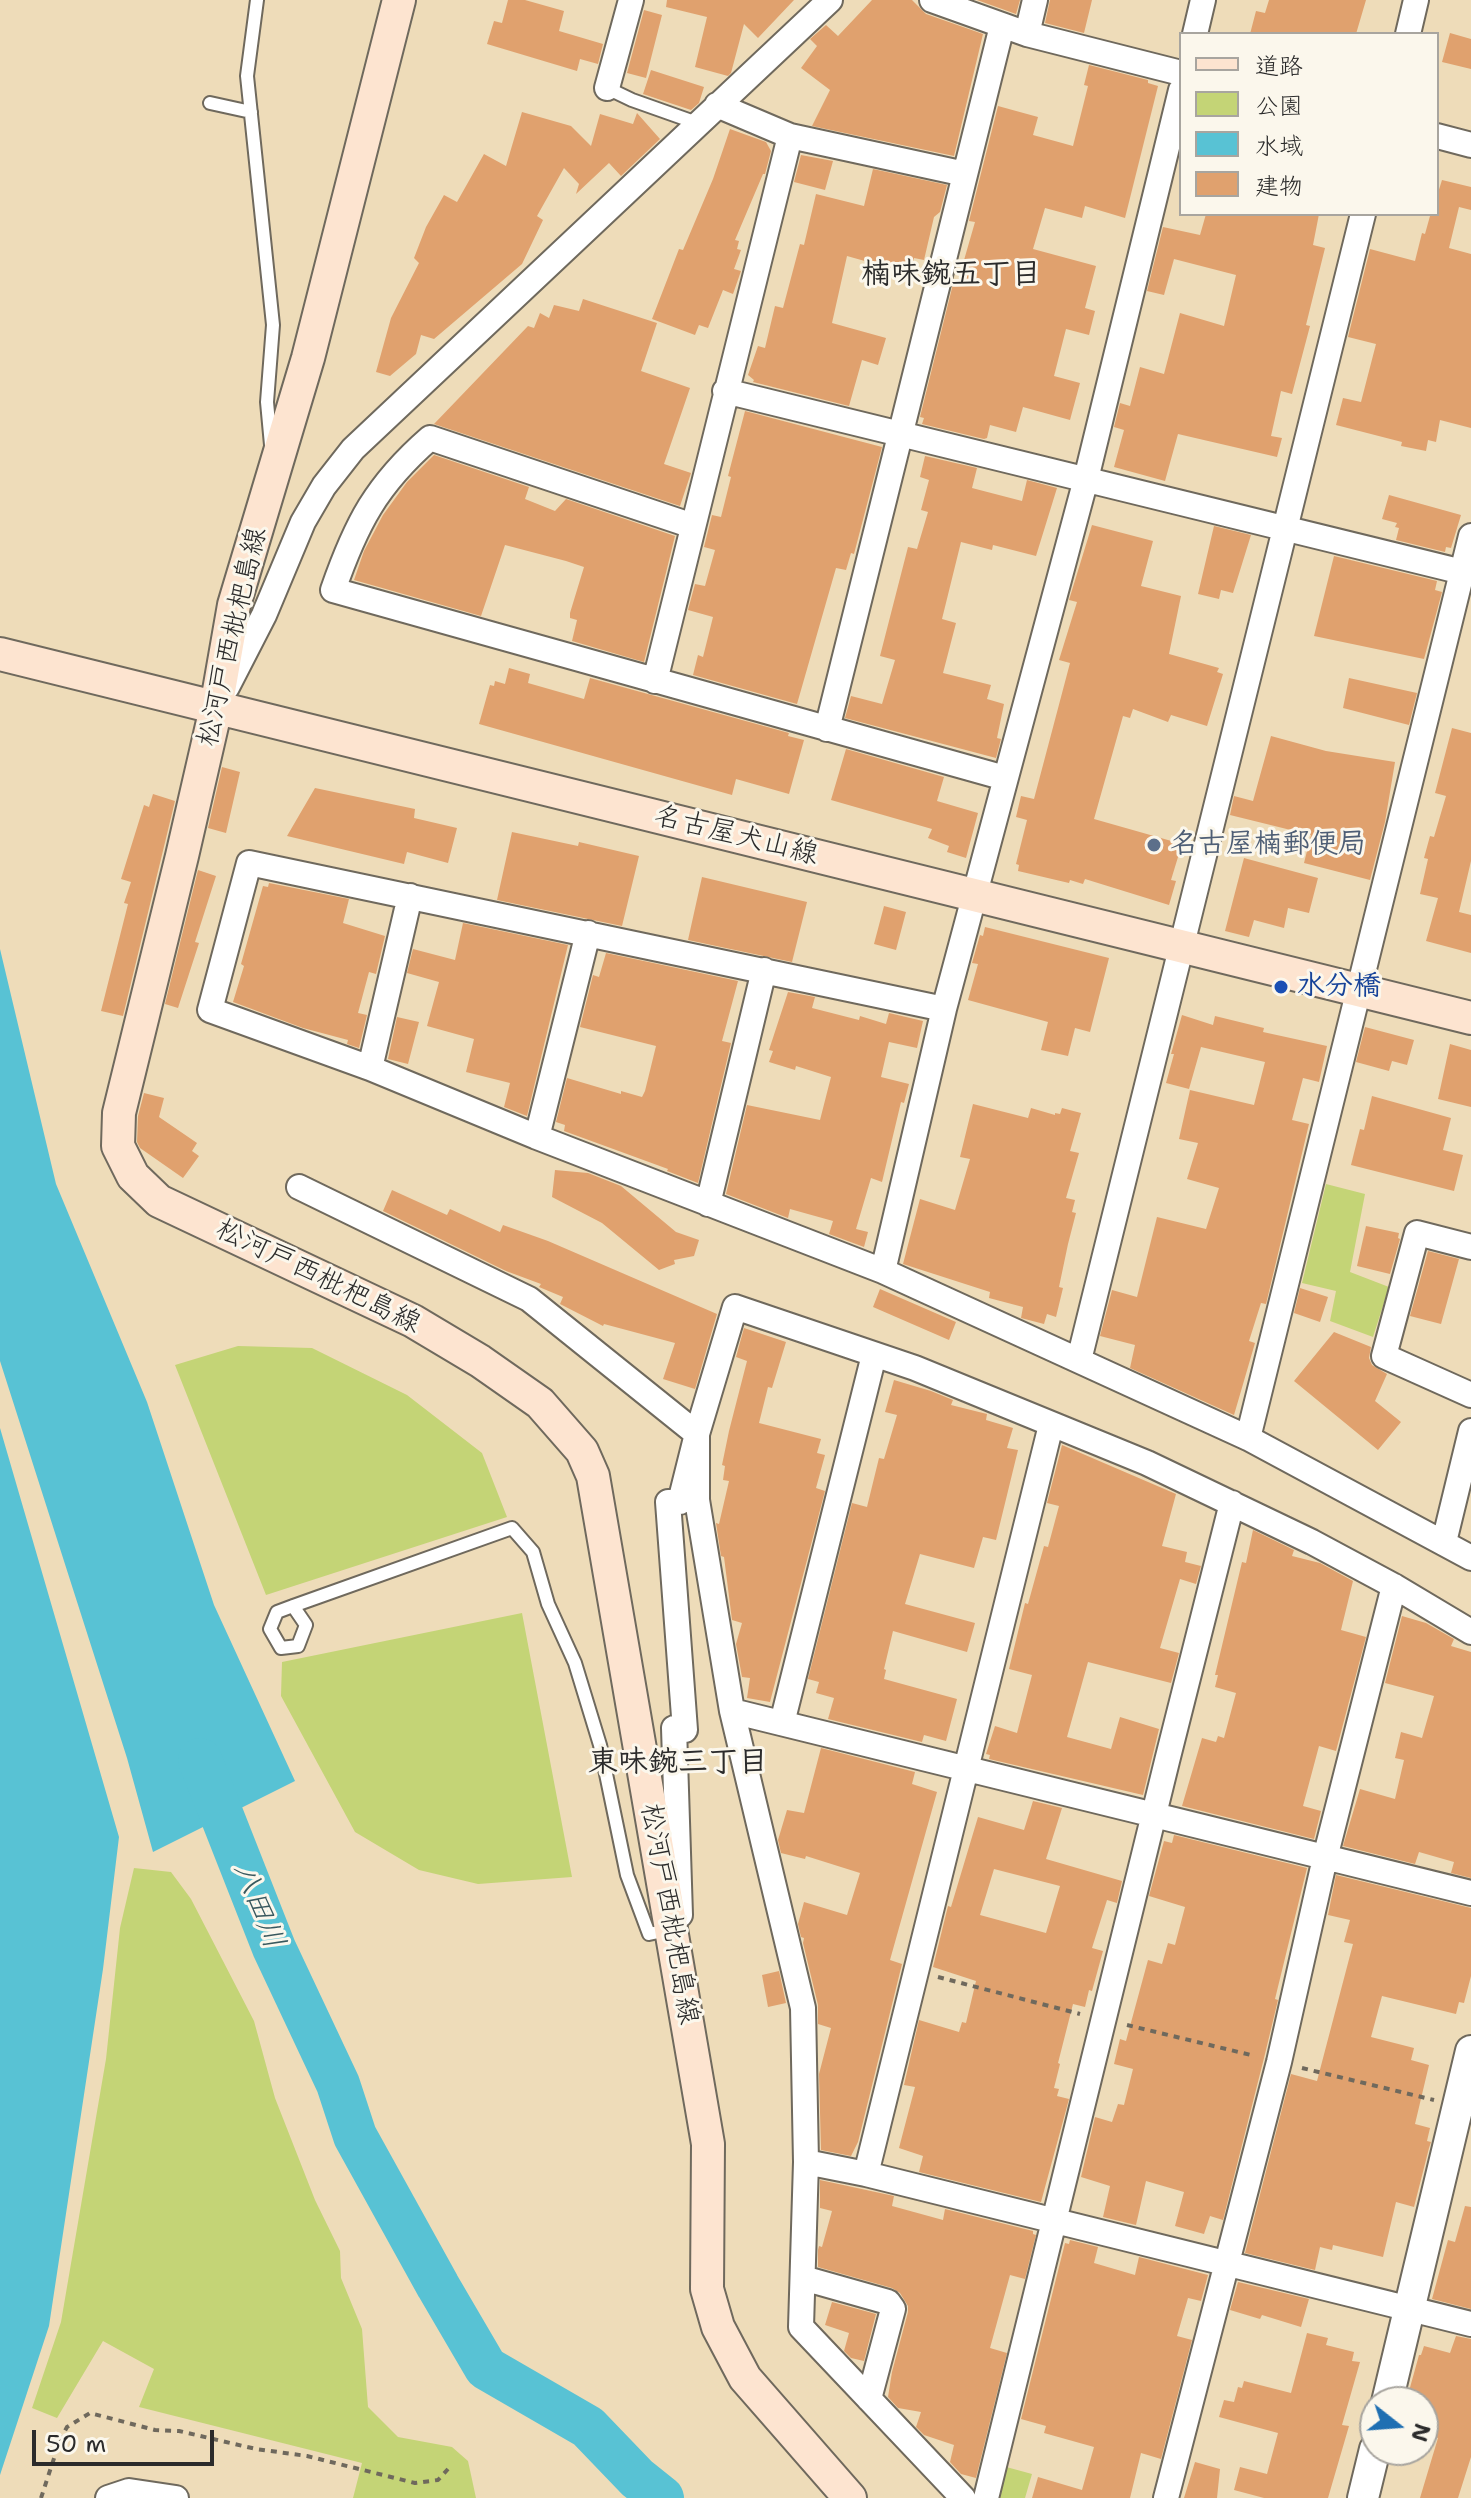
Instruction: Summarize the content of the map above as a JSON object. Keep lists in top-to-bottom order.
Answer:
{
  "streets": {
    "main road": ["松河戸西枇杷島線", "名古屋犬山線"]
  },
  "crossings": [
    ["松河戸西枇杷島線", "名古屋犬山線"]
  ],
  "districts": ["楠味鋺五丁目", "東味鋺三丁目"],
  "water": ["八田川"],
  "places": ["名古屋楠郵便局", "水分橋"],
  "legend": [
    "道路",
    "公園",
    "水域",
    "建物"
  ],
  "scale_bar": "50 m",
  "north": "right"
}
